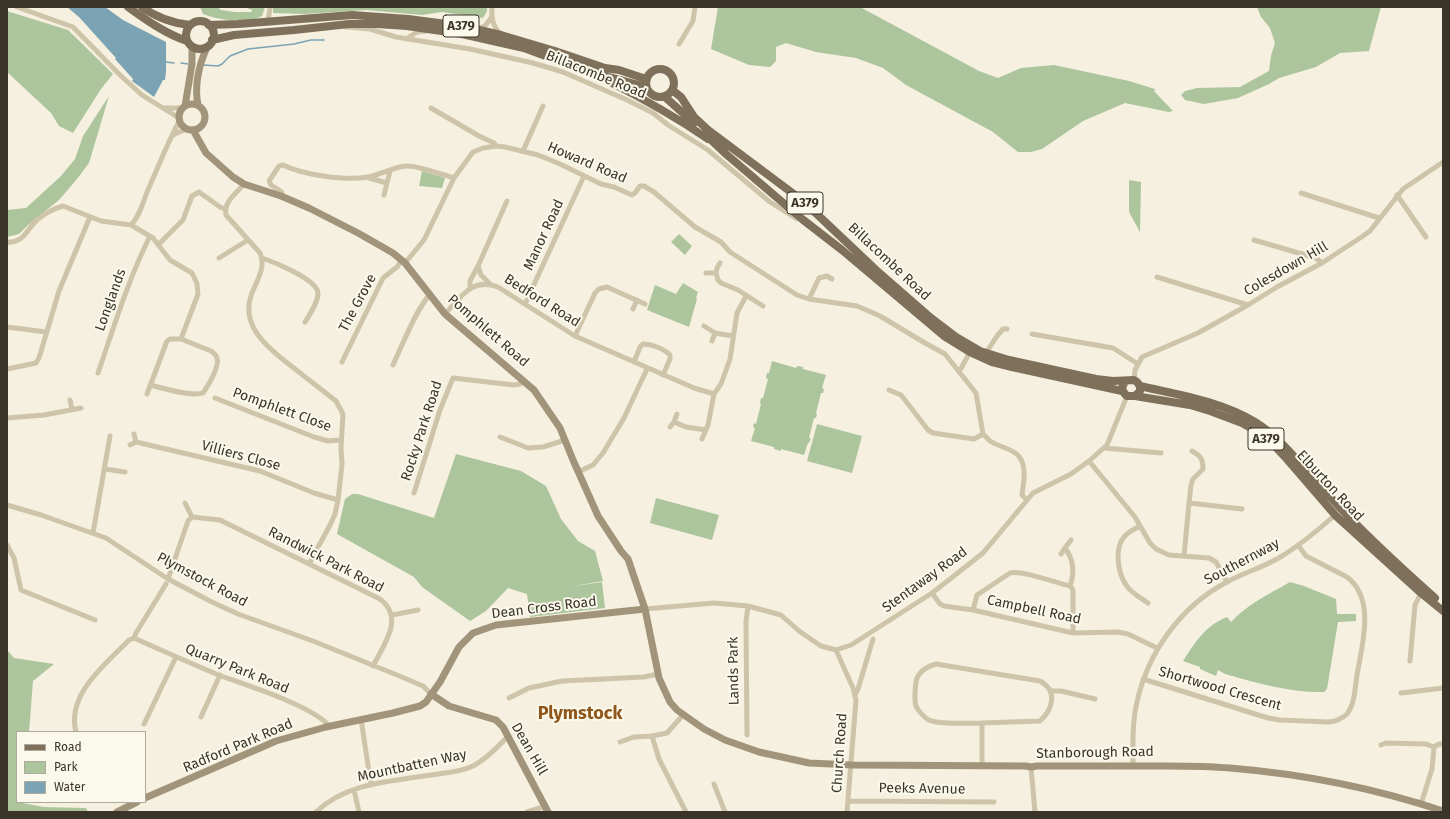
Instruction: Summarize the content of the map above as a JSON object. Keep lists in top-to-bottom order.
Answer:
{
  "streets": {
    "main road": ["A379", "Billacombe Road", "Elburton Road"],
    "street": [
      "Howard Road",
      "Manor Road",
      "Colesdown Hill",
      "Longlands",
      "Bedford Road",
      "The Grove",
      "Pomphlett Road",
      "Pomphlett Close",
      "Rocky Park Road",
      "Villiers Close",
      "Randwick Park Road",
      "Southernway",
      "Plymstock Road",
      "Stentaway Road",
      "Dean Cross Road",
      "Campbell Road",
      "Quarry Park Road",
      "Lands Park",
      "Shortwood Crescent",
      "Radford Park Road",
      "Dean Hill",
      "Church Road",
      "Stanborough Road",
      "Mountbatten Way",
      "Peeks Avenue"
    ]
  },
  "crossings": [
    ["A379", "Billacombe Road"],
    ["Billacombe Road", "Elburton Road"],
    ["Billacombe Road", "Stentaway Road"],
    ["Howard Road", "Manor Road"],
    ["Howard Road", "The Grove"],
    ["Howard Road", "Pomphlett Road"],
    ["Manor Road", "Bedford Road"],
    ["The Grove", "Pomphlett Road"],
    ["Pomphlett Road", "Rocky Park Road"],
    ["Pomphlett Road", "Dean Cross Road"],
    ["Pomphlett Road", "Stanborough Road"],
    ["Elburton Road", "Southernway"],
    ["Elburton Road", "Stentaway Road"],
    ["Southernway", "Campbell Road"],
    ["Southernway", "Shortwood Crescent"],
    ["Southernway", "Stanborough Road"],
    ["Plymstock Road", "Dean Cross Road"],
    ["Plymstock Road", "Radford Park Road"],
    ["Plymstock Road", "Dean Hill"],
    ["Stentaway Road", "Campbell Road"],
    ["Stentaway Road", "Church Road"],
    ["Dean Cross Road", "Radford Park Road"],
    ["Dean Cross Road", "Dean Hill"],
    ["Quarry Park Road", "Radford Park Road"],
    ["Radford Park Road", "Dean Hill"],
    ["Dean Hill", "Mountbatten Way"],
    ["Church Road", "Stanborough Road"],
    ["Church Road", "Peeks Avenue"]
  ],
  "districts": ["Plymstock"],
  "legend": ["Road", "Park", "Water"]
}
